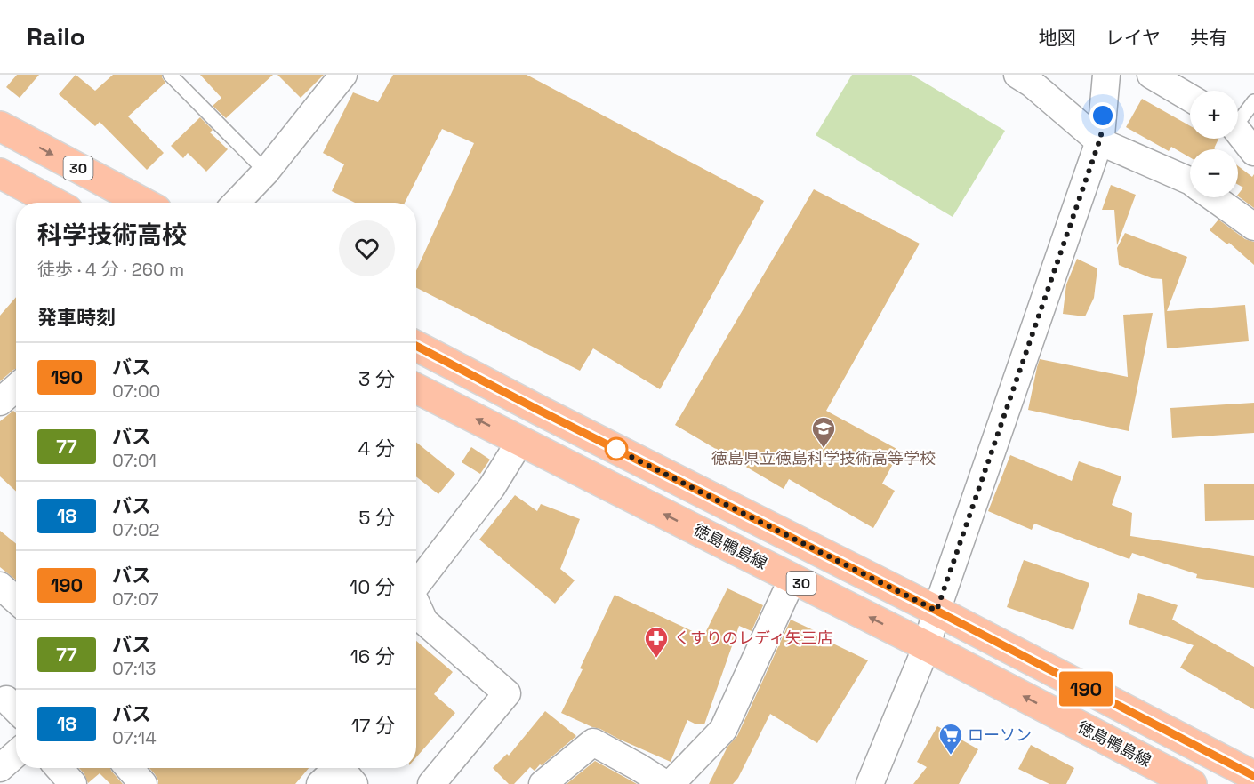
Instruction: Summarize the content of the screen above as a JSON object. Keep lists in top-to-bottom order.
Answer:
{
  "streets": {
    "main road": ["30", "徳島鴨島線"]
  },
  "places": {
    "school or university": ["徳島県立徳島科学技術高等学校"],
    "pharmacy": ["くすりのレディ矢三店"],
    "supermarket": ["ローソン"]
  },
  "lines": ["bus line 190"],
  "page": {
    "header": "Railo",
    "nav": ["地図", "レイヤ", "共有"],
    "on_map": "190",
    "map_buttons": ["+", "−"],
    "heading": [
      ["科学技術高校", "徒歩 · 4 分 · 260 m"],
      "発車時刻"
    ],
    "list": [
      {
        "mark": "190",
        "name": "バス",
        "note": "07:00",
        "value": "3 分"
      },
      {
        "mark": "77",
        "name": "バス",
        "note": "07:01",
        "value": "4 分"
      },
      {
        "mark": "18",
        "name": "バス",
        "note": "07:02",
        "value": "5 分"
      },
      {
        "mark": "190",
        "name": "バス",
        "note": "07:07",
        "value": "10 分"
      },
      {
        "mark": "77",
        "name": "バス",
        "note": "07:13",
        "value": "16 分"
      },
      {
        "mark": "18",
        "name": "バス",
        "note": "07:14",
        "value": "17 分"
      }
    ]
  }
}
